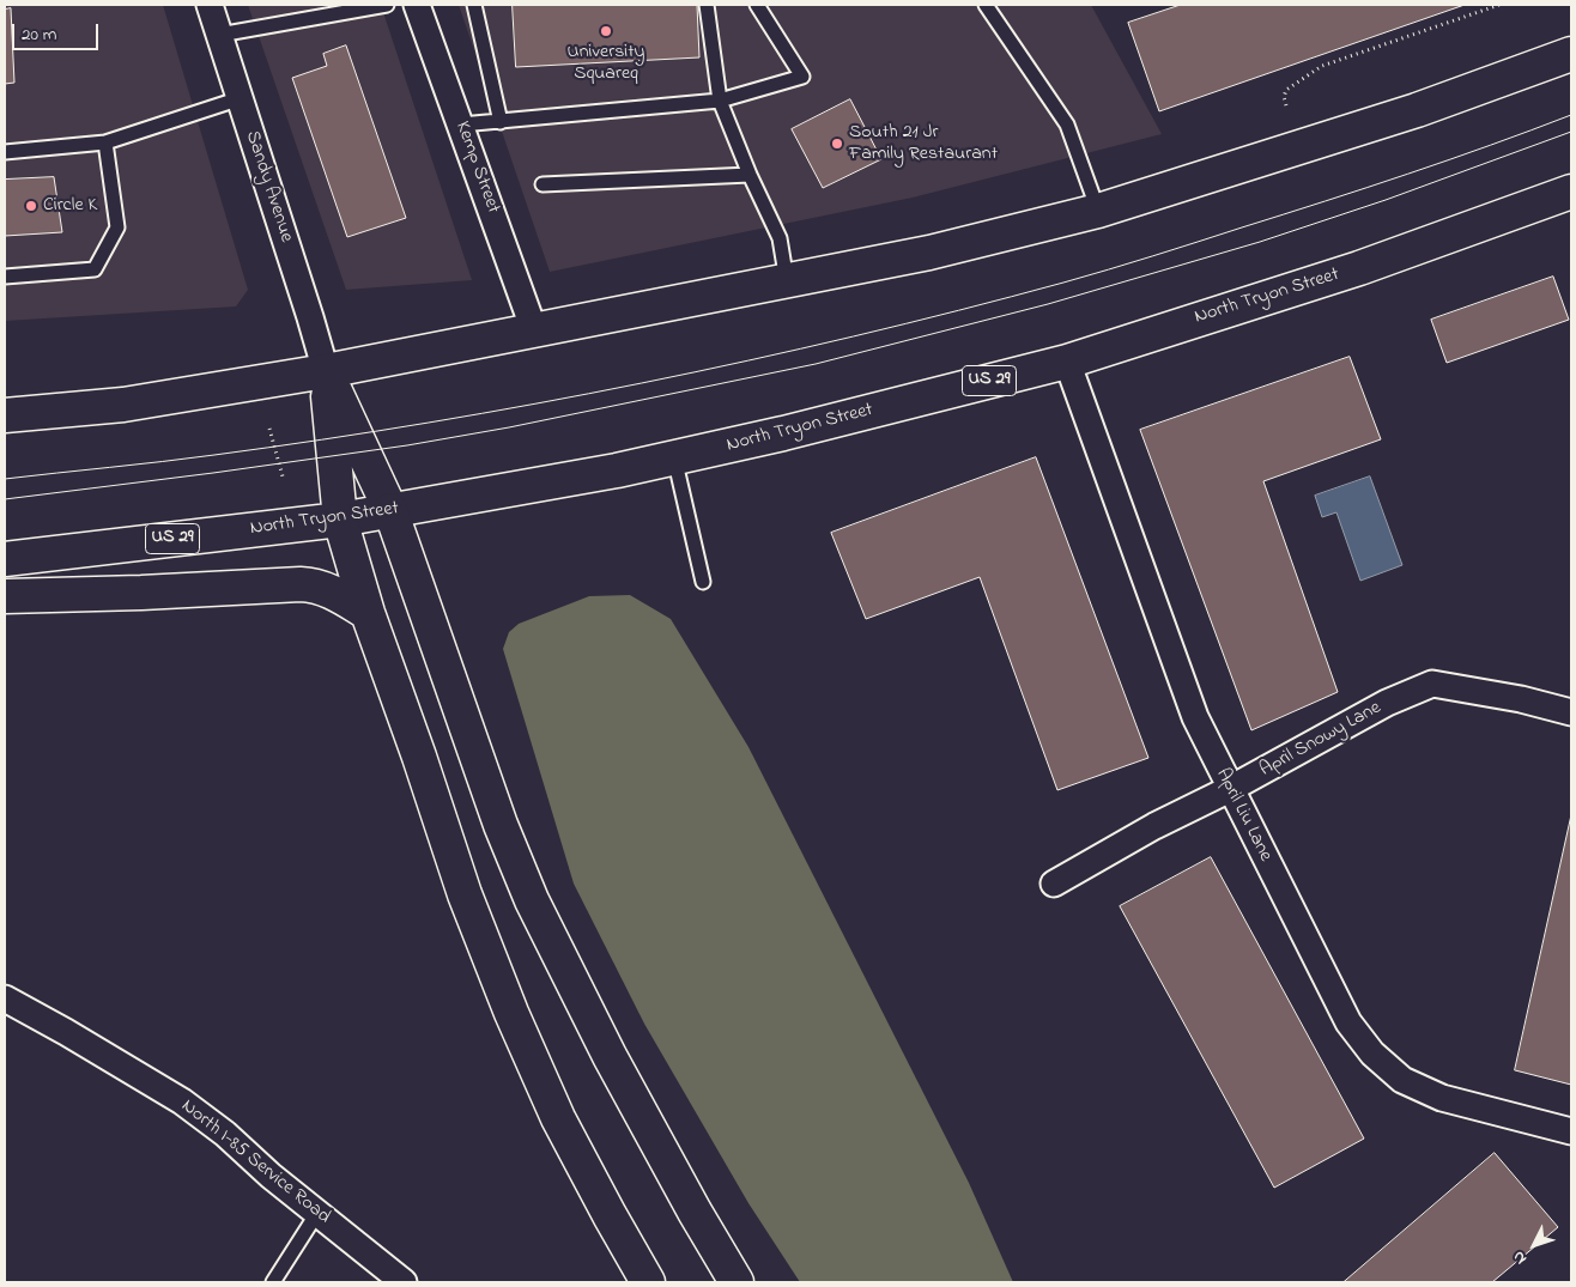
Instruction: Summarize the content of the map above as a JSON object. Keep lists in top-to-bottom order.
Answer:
{
  "streets": {
    "main road": ["North Tryon Street", "US 29"],
    "street": [
      "Kemp Street",
      "Sandy Avenue",
      "April Snowy Lane",
      "April Liu Lane",
      "North I-85 Service Road"
    ]
  },
  "crossings": [
    ["North Tryon Street", "April Liu Lane"],
    ["April Snowy Lane", "April Liu Lane"]
  ],
  "places": ["University Squareq", "South 21 Jr Family Restaurant", "Circle K"],
  "scale_bar": "20 m",
  "north": "bottom left"
}
